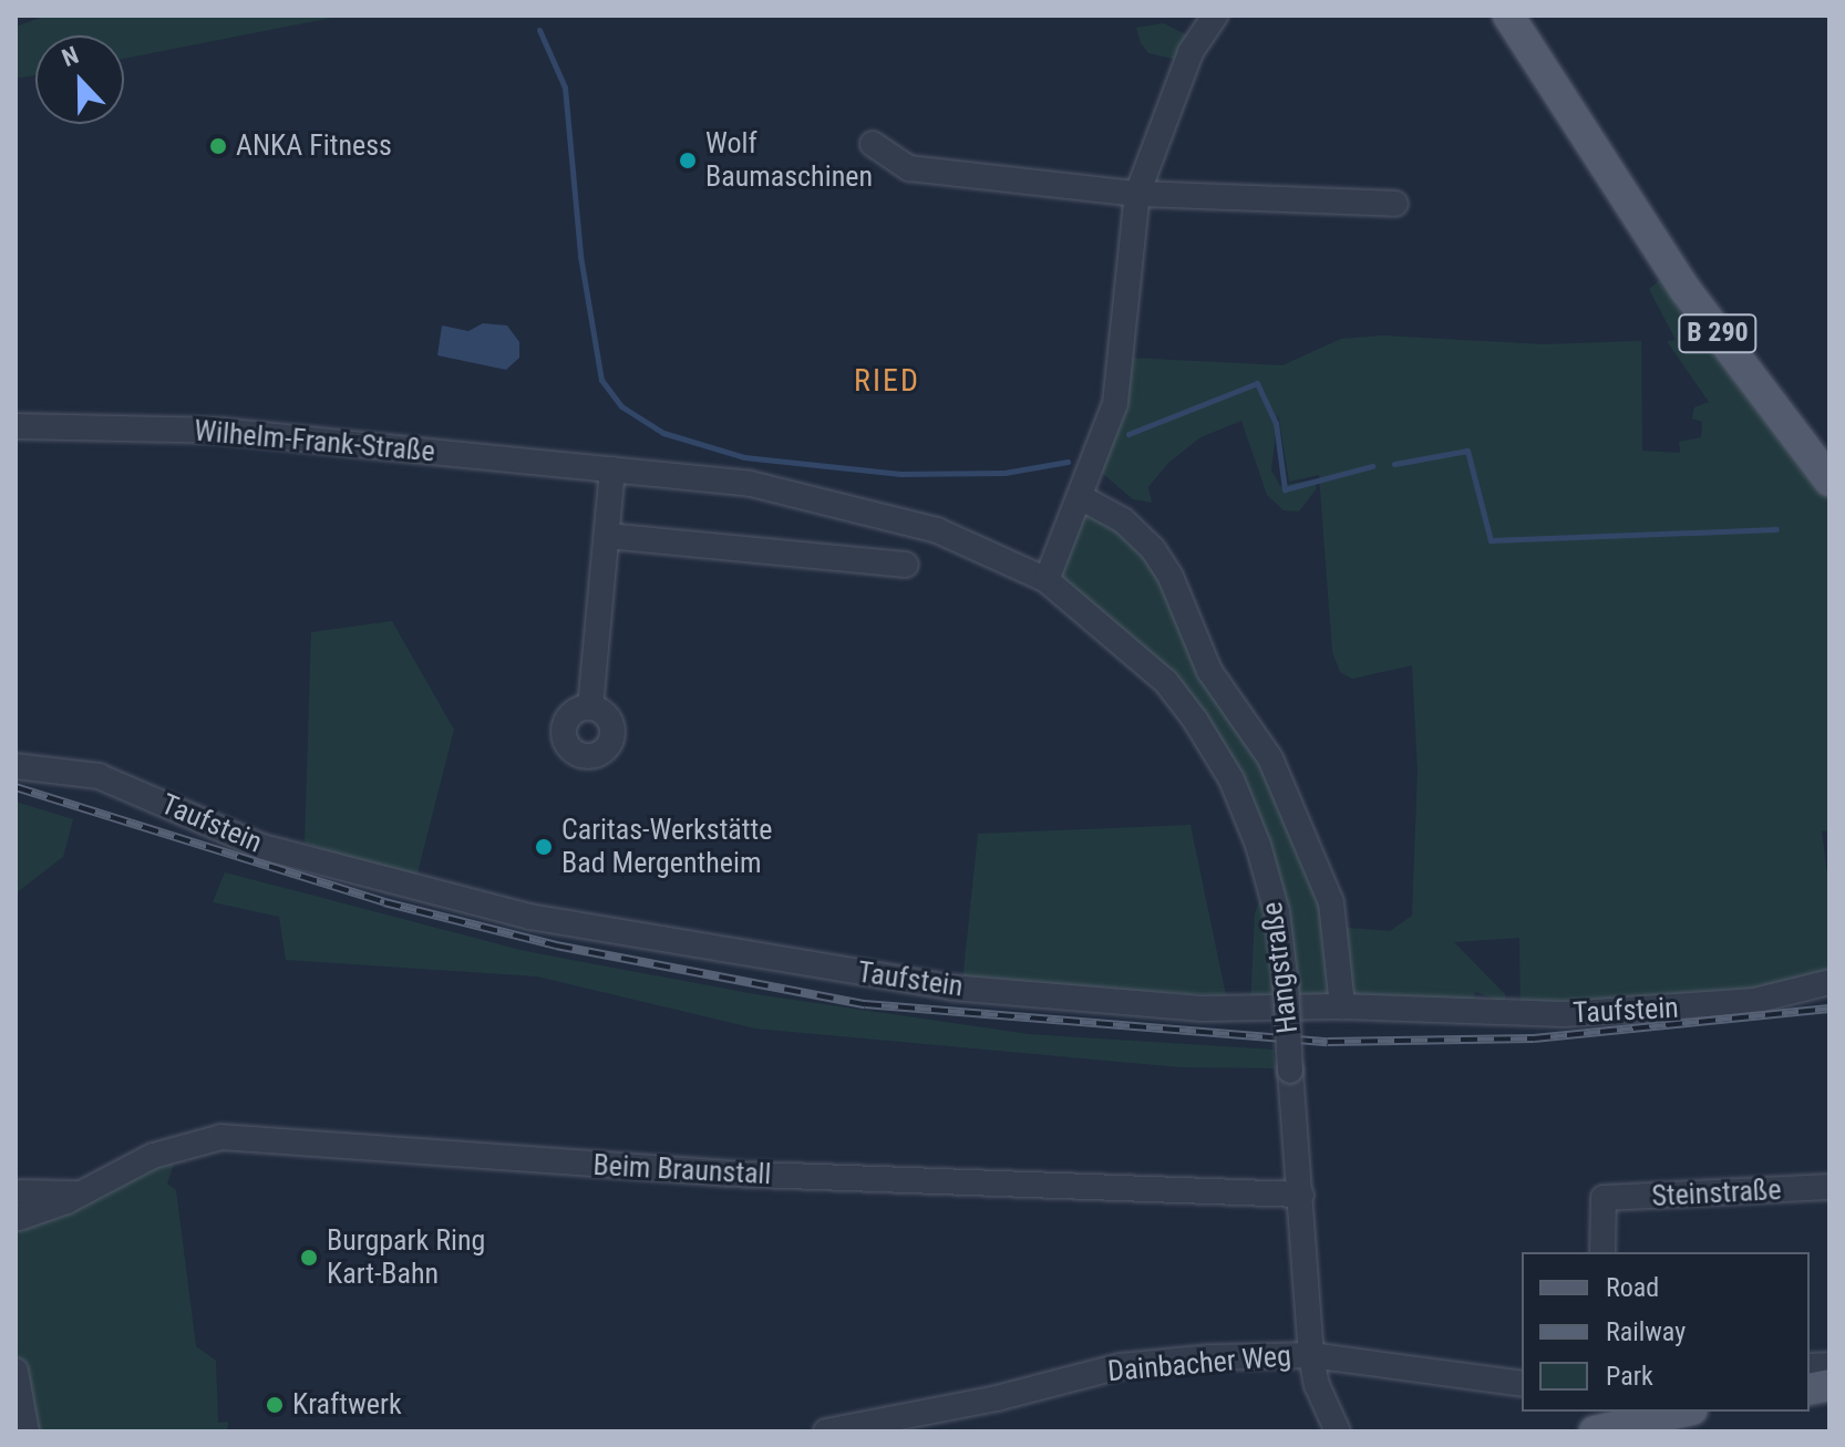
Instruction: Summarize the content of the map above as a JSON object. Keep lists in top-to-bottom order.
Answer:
{
  "streets": {
    "main road": ["B 290"],
    "street": [
      "Wilhelm-Frank-Straße",
      "Taufstein",
      "Hangstraße",
      "Beim Braunstall",
      "Steinstraße",
      "Dainbacher Weg"
    ]
  },
  "crossings": [
    ["Wilhelm-Frank-Straße", "Hangstraße"],
    ["Hangstraße", "Beim Braunstall"],
    ["Hangstraße", "Dainbacher Weg"]
  ],
  "districts": ["RIED"],
  "places": [
    "ANKA Fitness",
    "Wolf Baumaschinen",
    "Caritas-Werkstätte Bad Mergentheim",
    "Burgpark Ring Kart-Bahn",
    "Kraftwerk"
  ],
  "legend": ["Road", "Railway", "Park"],
  "north": "top"
}
